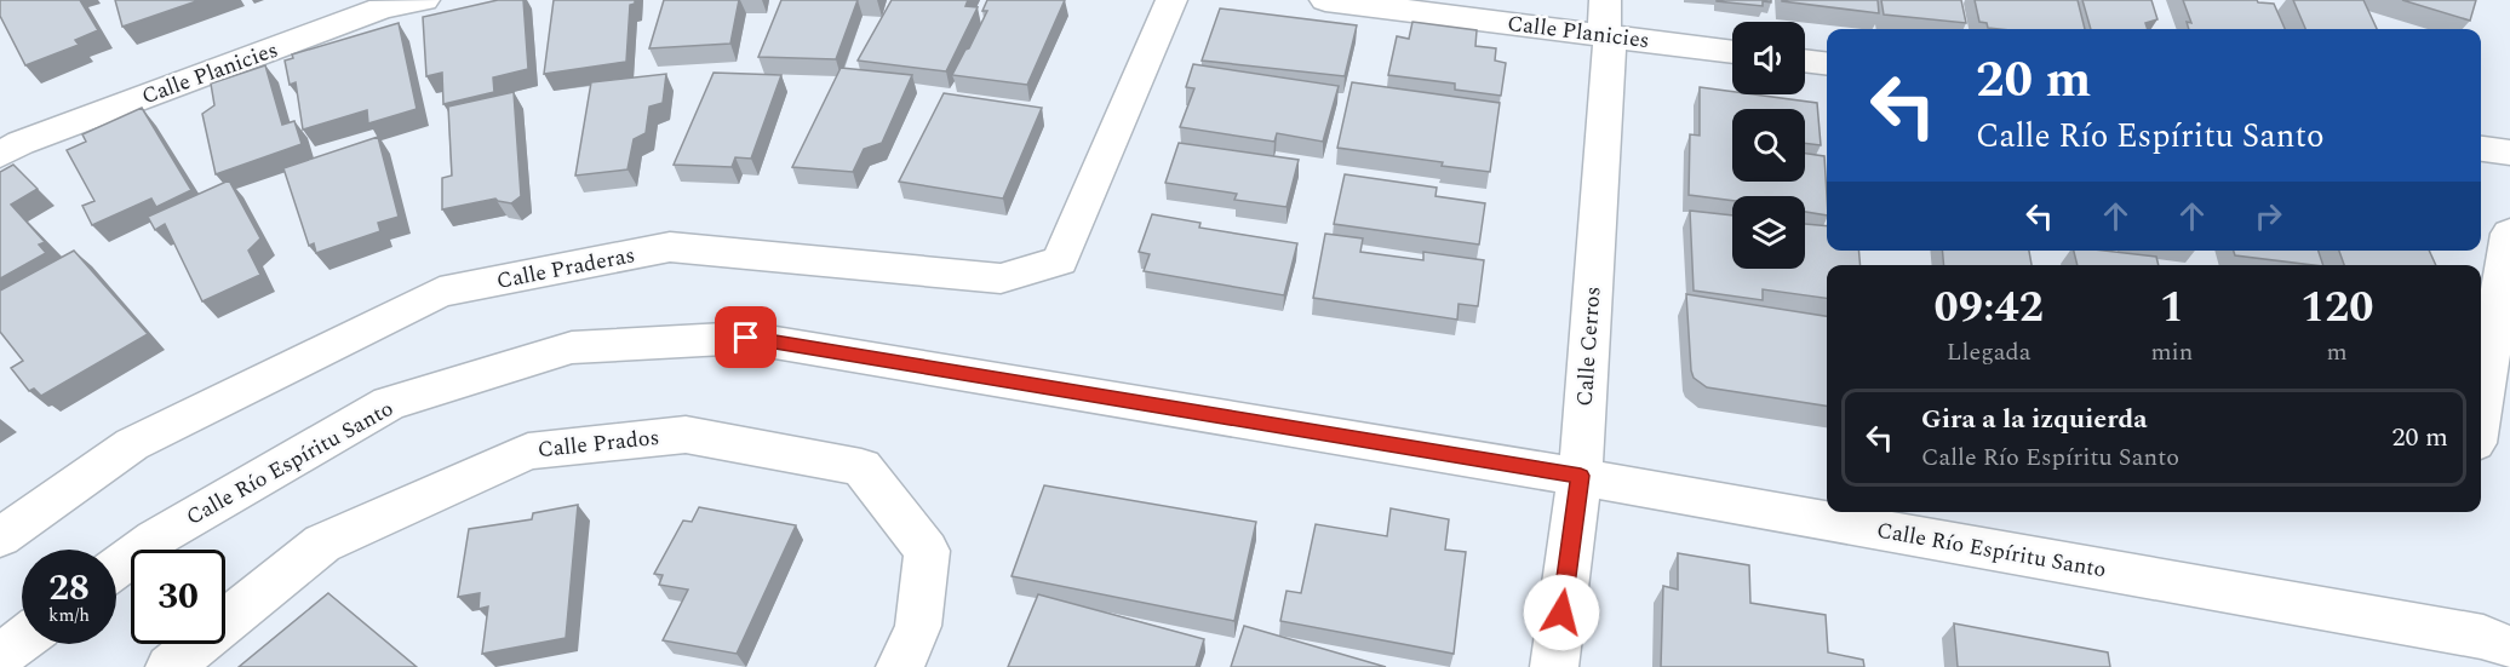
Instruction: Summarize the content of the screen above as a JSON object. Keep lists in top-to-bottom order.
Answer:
{
  "streets": {
    "street": [
      "Calle Planicies",
      "Calle Praderas",
      "Calle Cerros",
      "Calle Prados",
      "Calle Río Espíritu Santo"
    ]
  },
  "crossings": [
    ["Calle Planicies", "Calle Cerros"],
    ["Calle Cerros", "Calle Río Espíritu Santo"]
  ],
  "page": {
    "turn": ["20 m", "Calle Río Espíritu Santo"],
    "eta": [
      "09:42",
      "Llegada",
      "1",
      "min",
      "120",
      "m"
    ],
    "list": [
      {
        "name": "Gira a la izquierda",
        "note": "Calle Río Espíritu Santo",
        "value": "20 m"
      }
    ],
    "speed": "28 km/h",
    "limit": "30"
  }
}
